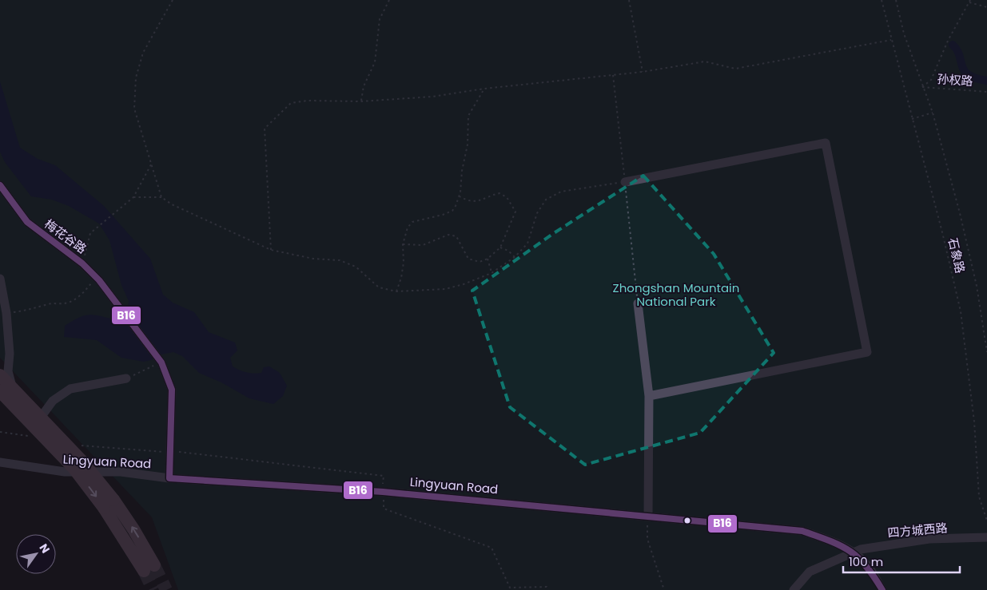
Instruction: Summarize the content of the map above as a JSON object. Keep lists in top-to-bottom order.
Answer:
{
  "streets": {
    "street": ["梅花谷路", "Lingyuan Road", "四方城西路"],
    "path": ["孙权路", "石象路"]
  },
  "crossings": [
    ["孙权路", "石象路"],
    ["梅花谷路", "Lingyuan Road"],
    ["Lingyuan Road", "四方城西路"]
  ],
  "parks": ["Zhongshan Mountain National Park"],
  "lines": ["transit line B16"],
  "scale_bar": "100 m",
  "north": "top right"
}
